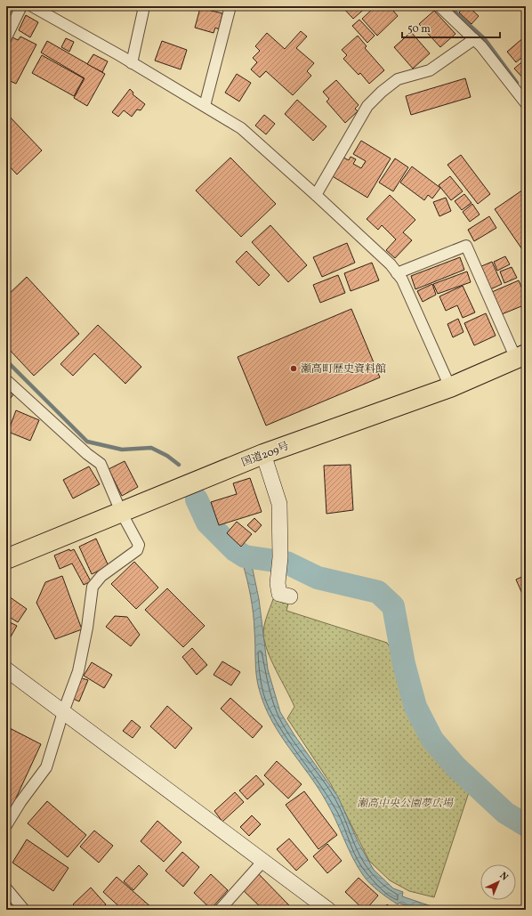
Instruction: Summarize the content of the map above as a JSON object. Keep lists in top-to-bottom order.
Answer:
{
  "streets": {
    "highway": ["国道209号"]
  },
  "parks": ["瀬高中央公園夢広場"],
  "places": ["瀬高町歴史資料館"],
  "scale_bar": "50 m",
  "north": "top right"
}
